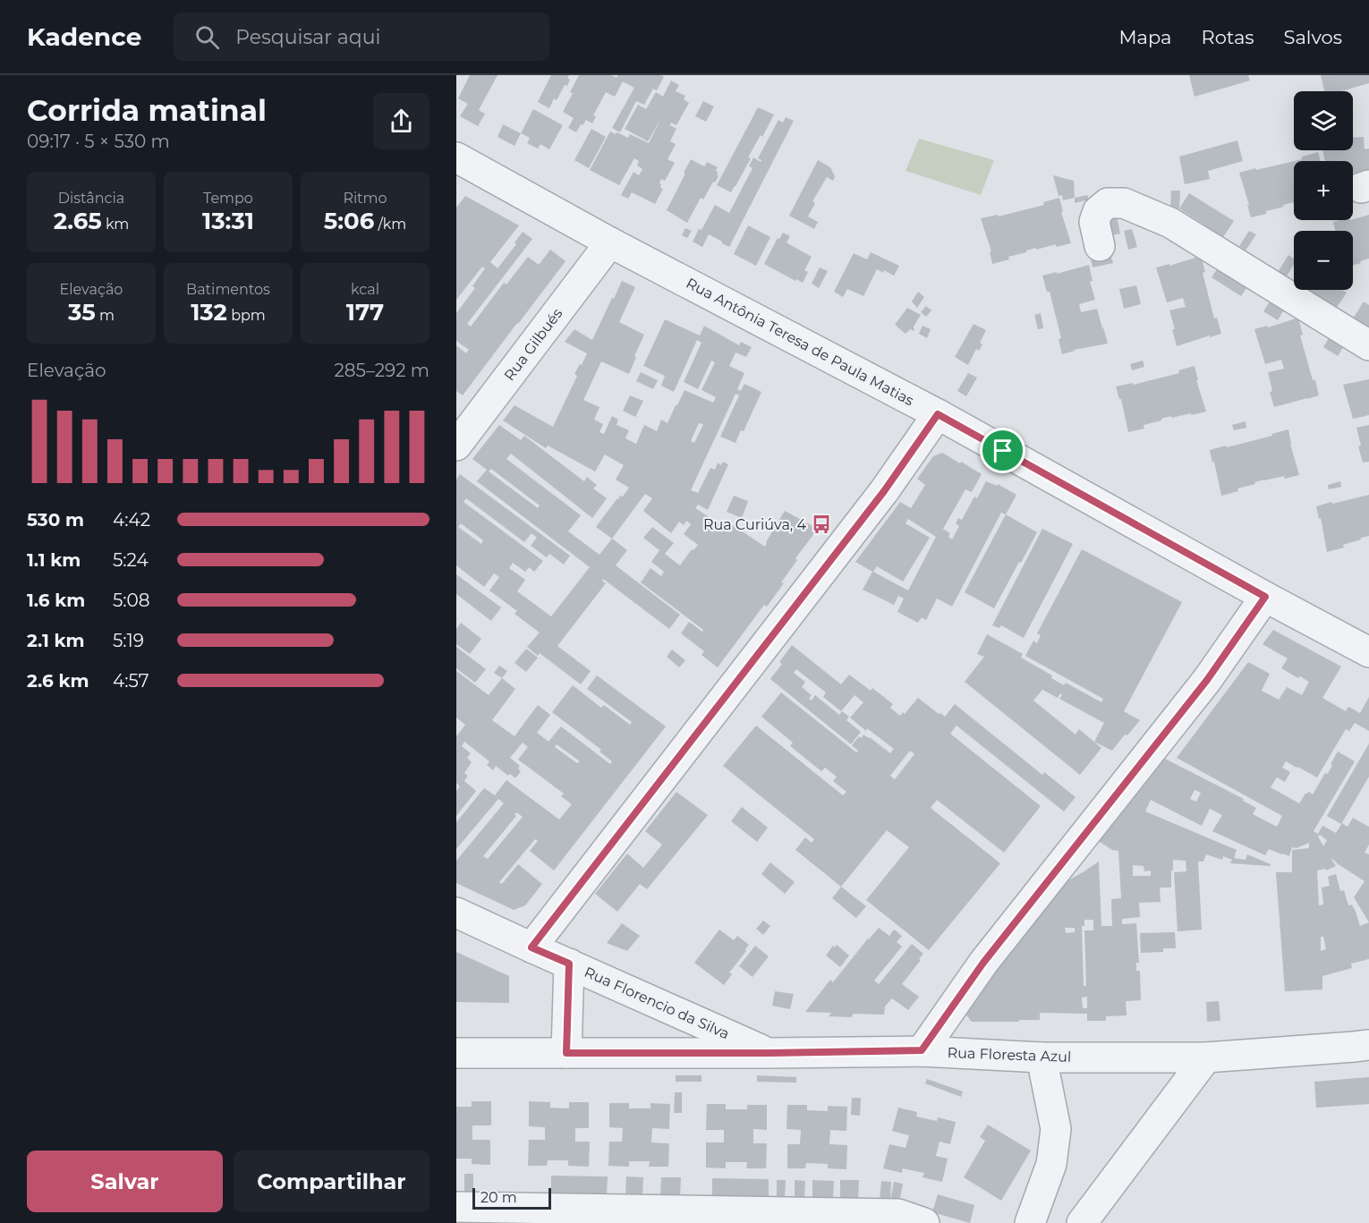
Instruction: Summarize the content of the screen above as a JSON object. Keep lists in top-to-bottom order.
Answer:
{
  "streets": {
    "street": [
      "Rua Antônia Teresa de Paula Matias",
      "Rua Gilbués",
      "Rua Florencio da Silva",
      "Rua Floresta Azul"
    ]
  },
  "crossings": [
    ["Rua Antônia Teresa de Paula Matias", "Rua Gilbués"],
    ["Rua Florencio da Silva", "Rua Floresta Azul"]
  ],
  "places": {
    "bus stop": ["Rua Curiúva, 4"]
  },
  "scale_bar": "20 m",
  "page": {
    "header": "Kadence",
    "search": "Pesquisar aqui",
    "nav": ["Mapa", "Rotas", "Salvos"],
    "heading": ["Corrida matinal", "09:17 · 5 × 530 m"],
    "map_buttons": ["+", "−"],
    "stats": [
      ["Distância", "2.65 km"],
      ["Tempo", "13:31"],
      ["Ritmo", "5:06 /km"],
      ["Elevação", "35 m"],
      ["Batimentos", "132 bpm"],
      ["kcal", "177"]
    ],
    "chart": ["Elevação", "285–292 m"],
    "list": [
      {
        "name": "530 m",
        "note": "4:42"
      },
      {
        "name": "1.1 km",
        "note": "5:24"
      },
      {
        "name": "1.6 km",
        "note": "5:08"
      },
      {
        "name": "2.1 km",
        "note": "5:19"
      },
      {
        "name": "2.6 km",
        "note": "4:57"
      }
    ],
    "buttons": ["Salvar", "Compartilhar"],
    "scale": "20 m"
  }
}
